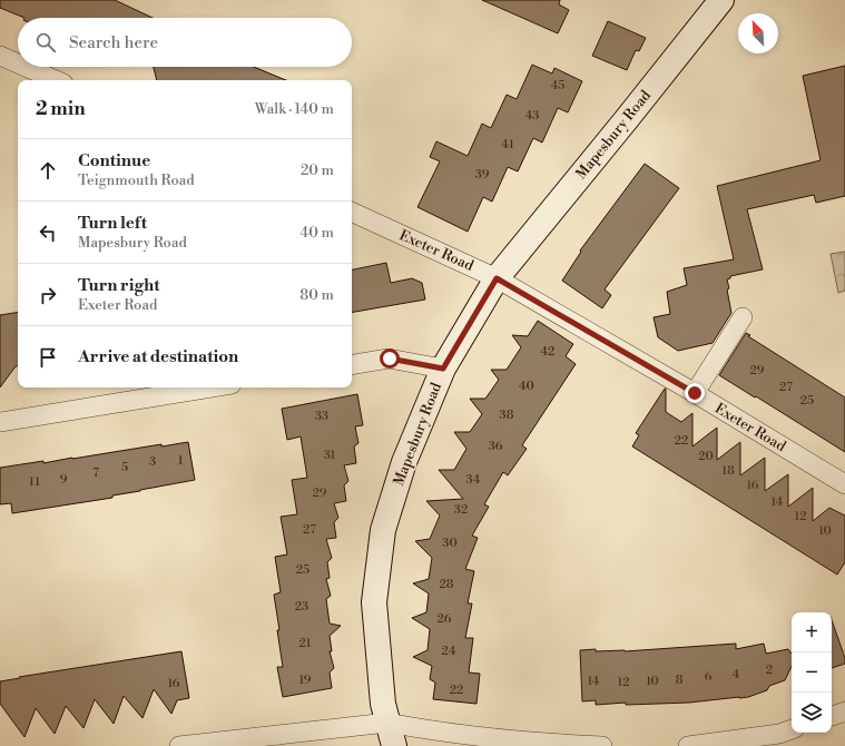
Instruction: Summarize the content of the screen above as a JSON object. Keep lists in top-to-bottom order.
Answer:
{
  "streets": {
    "street": ["Mapesbury Road", "Exeter Road"]
  },
  "crossings": [
    ["Mapesbury Road", "Exeter Road"]
  ],
  "house_numbers": [
    "45",
    "43",
    "41",
    "39",
    "42",
    "29",
    "40",
    "27",
    "25",
    "38",
    "33",
    "22",
    "36",
    "31",
    "20",
    "1",
    "3",
    "5",
    "18",
    "7",
    "9",
    "34",
    "11",
    "16",
    "29",
    "14",
    "32",
    "12",
    "27",
    "10",
    "30",
    "25",
    "28",
    "23",
    "26",
    "21",
    "24",
    "2",
    "4",
    "6",
    "19",
    "8",
    "14",
    "10",
    "12",
    "16",
    "22"
  ],
  "north": "top left",
  "page": {
    "search": "Search here",
    "heading": ["2 min", "Walk · 140 m"],
    "list": [
      ["Continue", "Teignmouth Road", "20 m"],
      ["Turn left", "Mapesbury Road", "40 m"],
      ["Turn right", "Exeter Road", "80 m"],
      "Arrive at destination"
    ],
    "map_buttons": ["+", "−"]
  }
}
